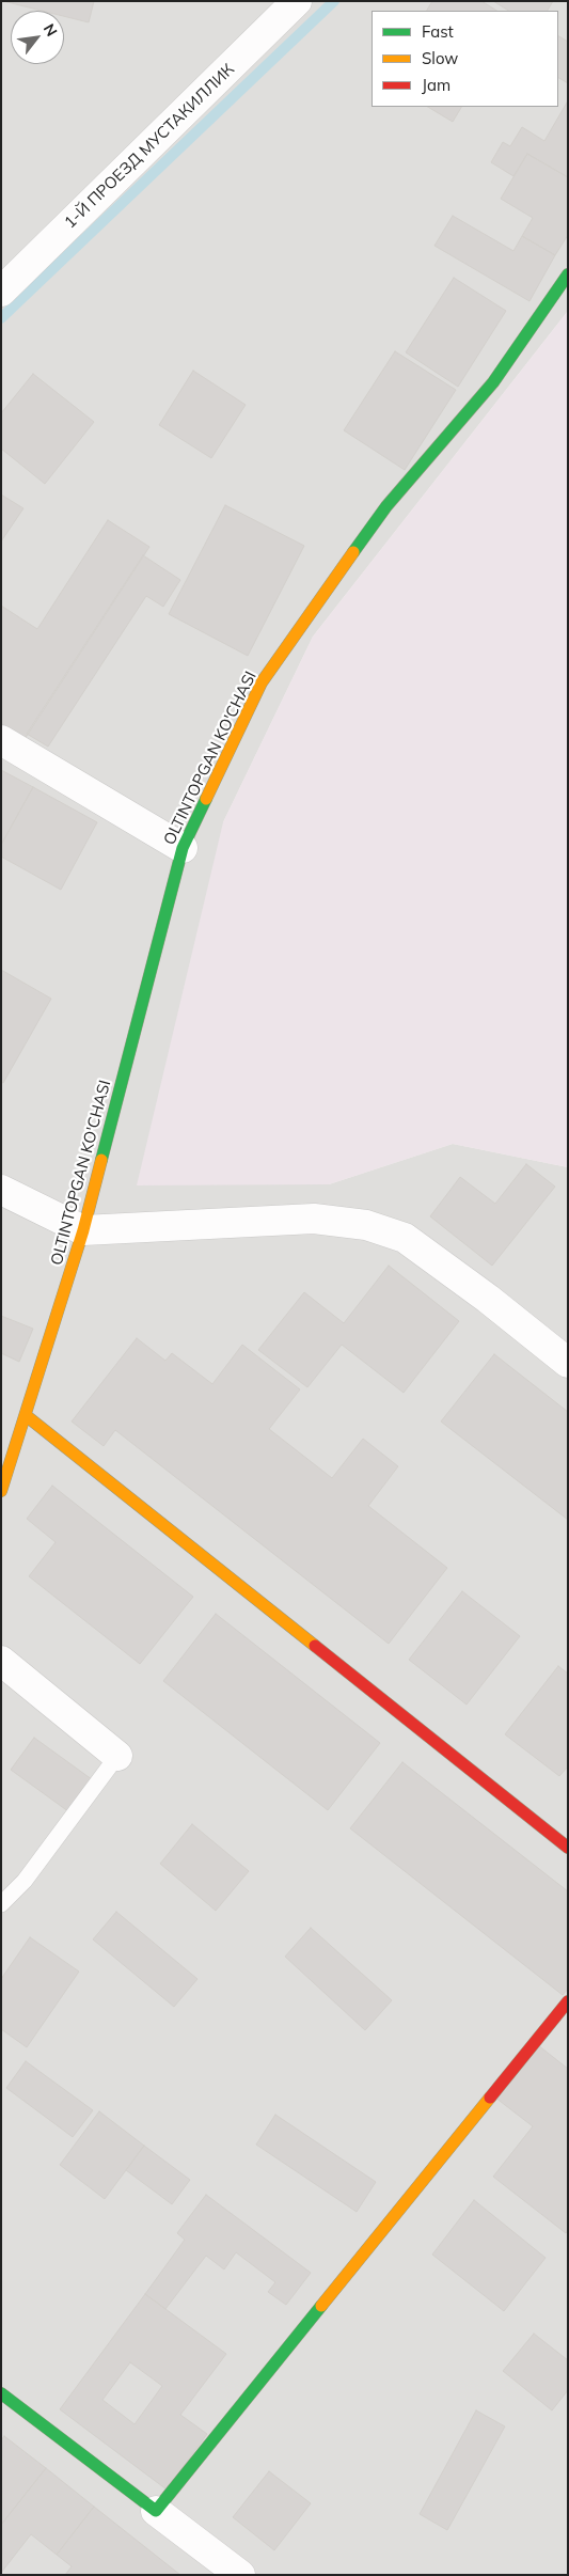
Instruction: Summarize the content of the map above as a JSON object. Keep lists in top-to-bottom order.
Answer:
{
  "streets": {
    "street": ["1-Й ПРОЕЗД МУСТАКИЛЛИК", "OLTINTOPGAN KO'CHASI"]
  },
  "legend": ["Fast", "Slow", "Jam"],
  "north": "top right"
}
